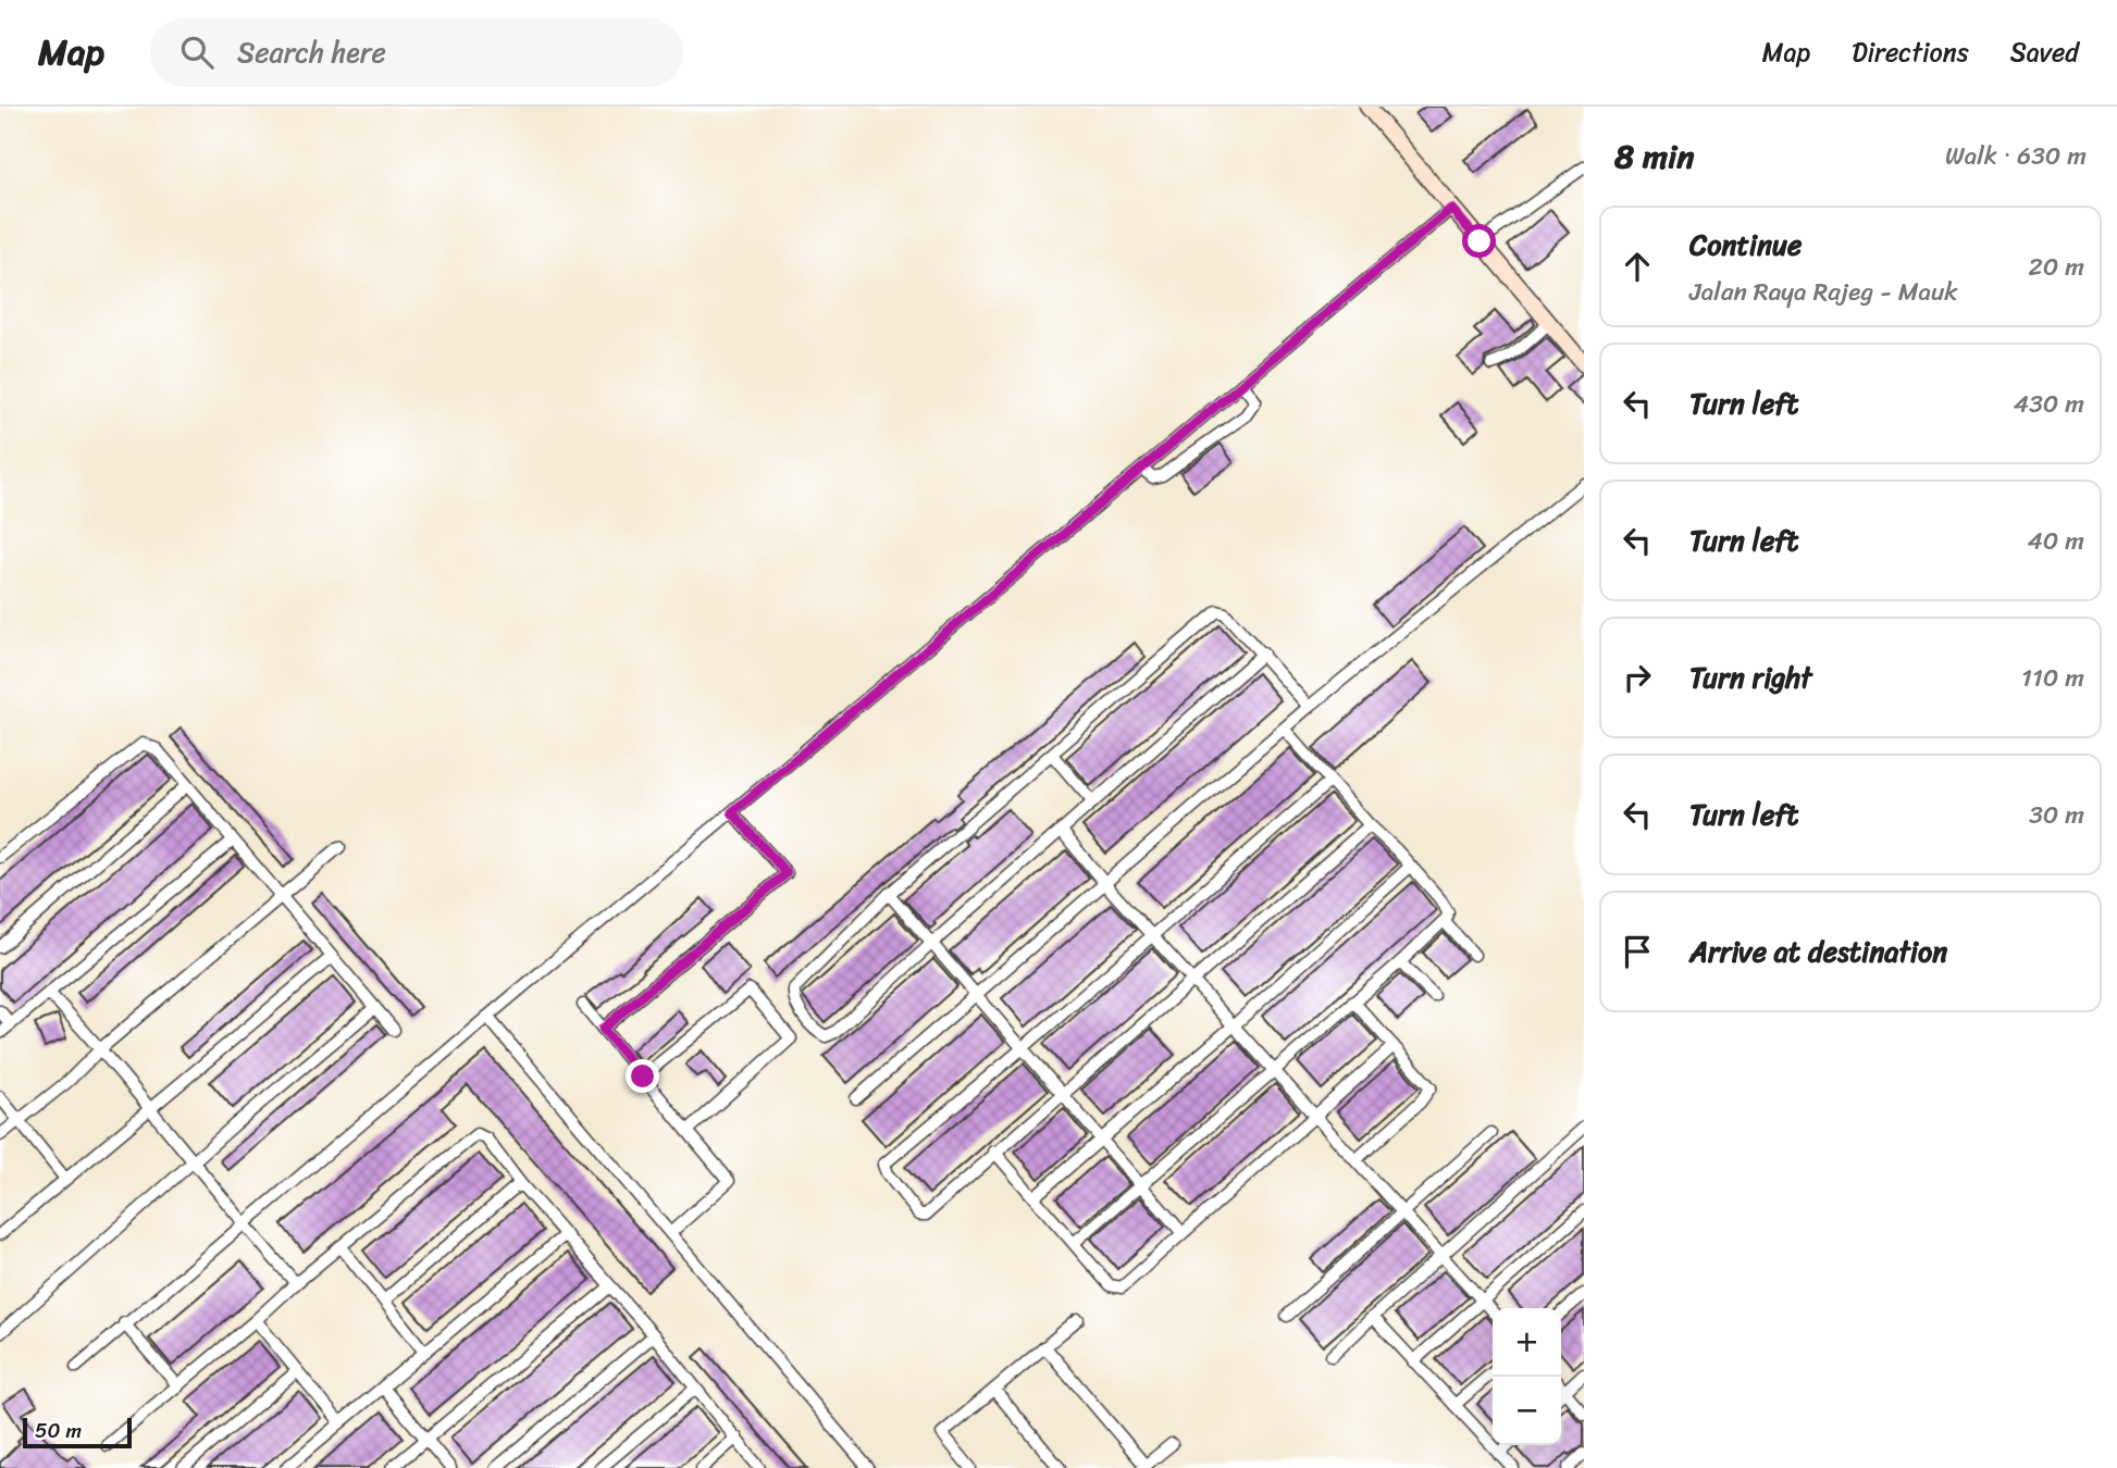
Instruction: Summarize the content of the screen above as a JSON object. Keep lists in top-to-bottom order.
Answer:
{
  "scale_bar": "50 m",
  "page": {
    "header": "Map",
    "search": "Search here",
    "nav": ["Map", "Directions", "Saved"],
    "heading": ["8 min", "Walk · 630 m"],
    "list": [
      ["Continue", "Jalan Raya Rajeg - Mauk", "20 m"],
      ["Turn left", "430 m"],
      ["Turn left", "40 m"],
      ["Turn right", "110 m"],
      ["Turn left", "30 m"],
      "Arrive at destination"
    ],
    "map_buttons": ["+", "−"],
    "scale": "50 m"
  }
}
